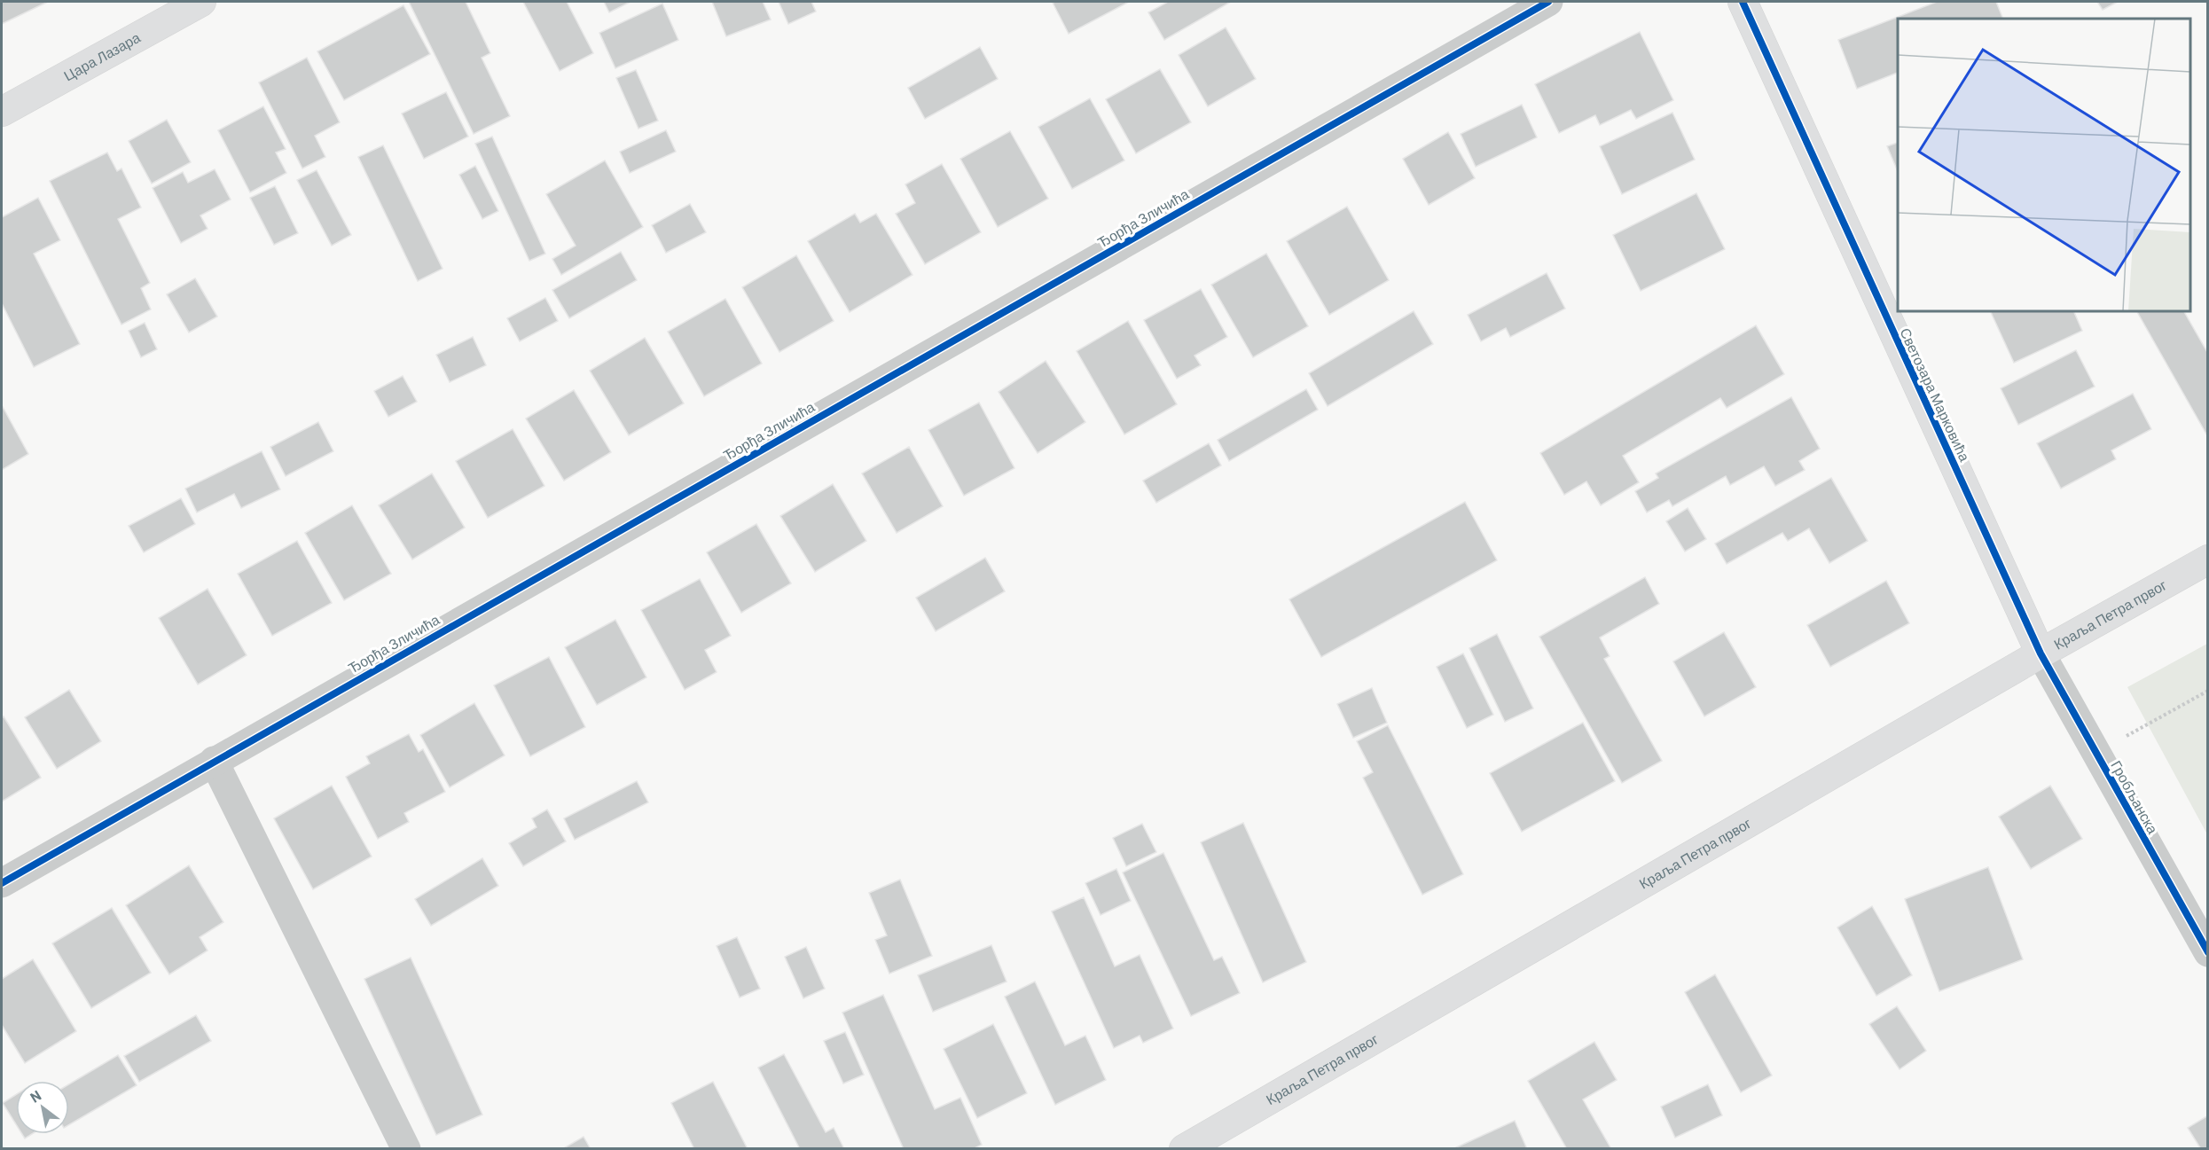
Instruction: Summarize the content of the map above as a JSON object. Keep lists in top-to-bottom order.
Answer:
{
  "streets": {
    "main road": ["Цара Лазара", "Светозара Марковића", "Краља Петра првог"],
    "street": ["Ђорђа Зличића", "Гробљанска"]
  },
  "crossings": [
    ["Светозара Марковића", "Краља Петра првог"],
    ["Светозара Марковића", "Гробљанска"],
    ["Краља Петра првог", "Гробљанска"]
  ],
  "north": "top left"
}
